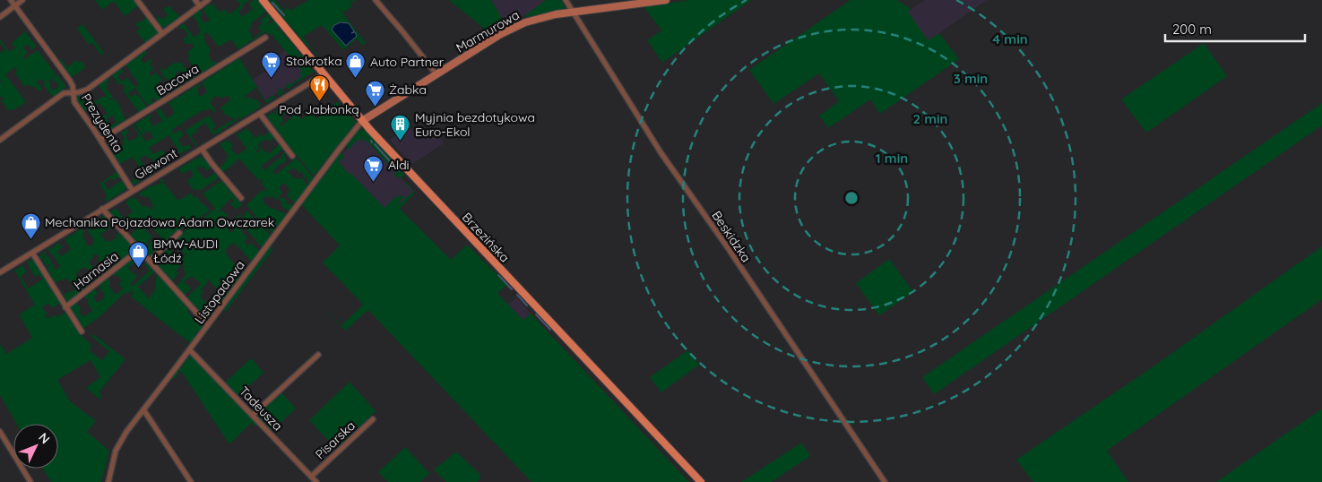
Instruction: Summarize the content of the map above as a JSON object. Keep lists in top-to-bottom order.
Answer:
{
  "streets": {
    "main road": ["Brzezińska"],
    "street": [
      "Marmurowa",
      "Bacowa",
      "Prezydenta",
      "Giewont",
      "Beskidzka",
      "Harnasia",
      "Listopadowa",
      "Tadeusza",
      "Pisarska"
    ]
  },
  "crossings": [
    ["Marmurowa", "Beskidzka"],
    ["Marmurowa", "Brzezińska"],
    ["Marmurowa", "Listopadowa"],
    ["Bacowa", "Prezydenta"],
    ["Prezydenta", "Giewont"],
    ["Giewont", "Brzezińska"],
    ["Brzezińska", "Listopadowa"],
    ["Listopadowa", "Tadeusza"],
    ["Tadeusza", "Pisarska"]
  ],
  "places": {
    "supermarket": ["Stokrotka", "Żabka", "Aldi"],
    "shop": ["Auto Partner", "Mechanika Pojazdowa Adam Owczarek", "BMW-AUDI Łódź"],
    "restaurant": ["Pod Jabłonką"],
    "building": ["Myjnia bezdotykowa Euro-Ekol"]
  },
  "scale_bar": "200 m",
  "north": "top right",
  "rings": [
    "4 min",
    "3 min",
    "2 min",
    "1 min"
  ]
}
